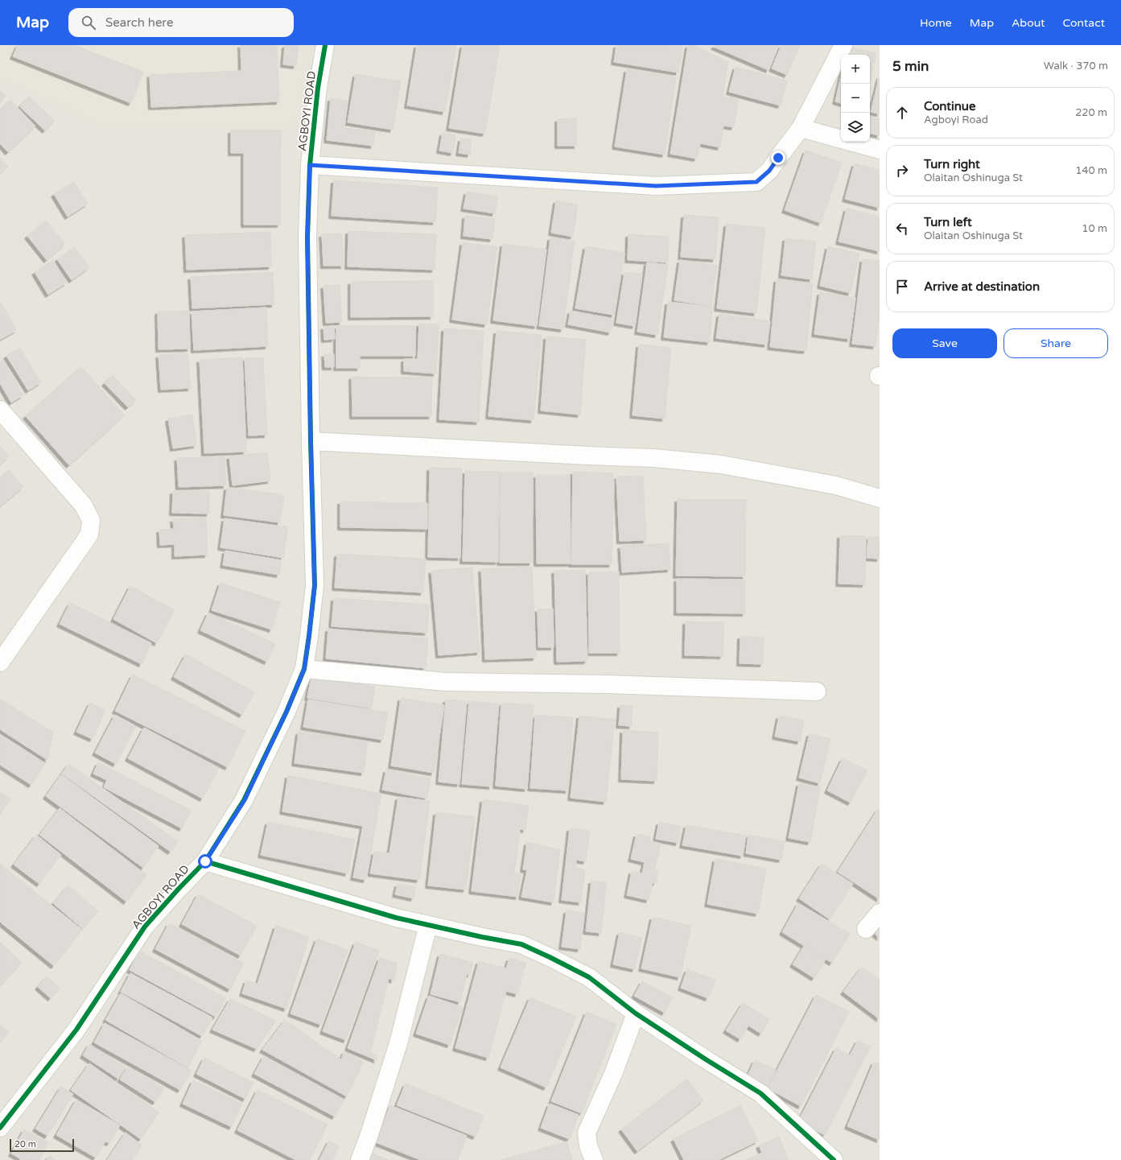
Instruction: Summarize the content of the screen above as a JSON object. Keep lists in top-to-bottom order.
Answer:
{
  "streets": {
    "street": ["AGBOYI ROAD"]
  },
  "scale_bar": "20 m",
  "page": {
    "header": "Map",
    "search": "Search here",
    "nav": [
      "Home",
      "Map",
      "About",
      "Contact"
    ],
    "heading": ["5 min", "Walk · 370 m"],
    "map_buttons": ["+", "−"],
    "list": [
      ["Continue", "Agboyi Road", "220 m"],
      ["Turn right", "Olaitan Oshinuga St", "140 m"],
      ["Turn left", "Olaitan Oshinuga St", "10 m"],
      "Arrive at destination"
    ],
    "buttons": ["Save", "Share"],
    "scale": "20 m"
  }
}
